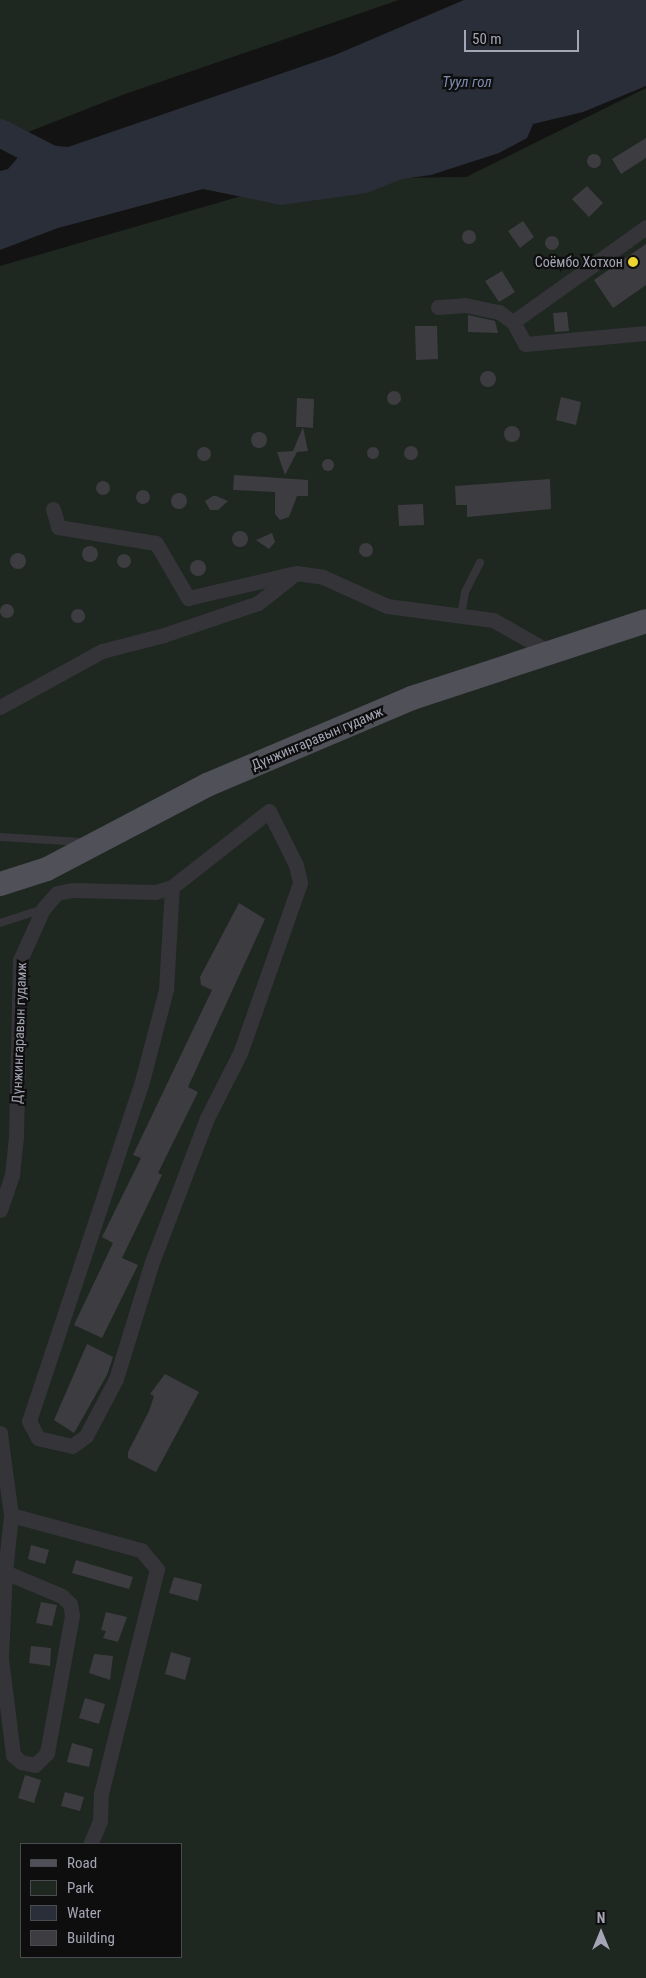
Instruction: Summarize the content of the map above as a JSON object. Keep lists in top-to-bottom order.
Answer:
{
  "streets": {
    "main road": ["Дүнжингаравын гудамж"]
  },
  "water": ["Туул гол"],
  "places": ["Соёмбо Хотхон"],
  "legend": [
    "Road",
    "Park",
    "Water",
    "Building"
  ],
  "scale_bar": "50 m",
  "north": "top"
}
